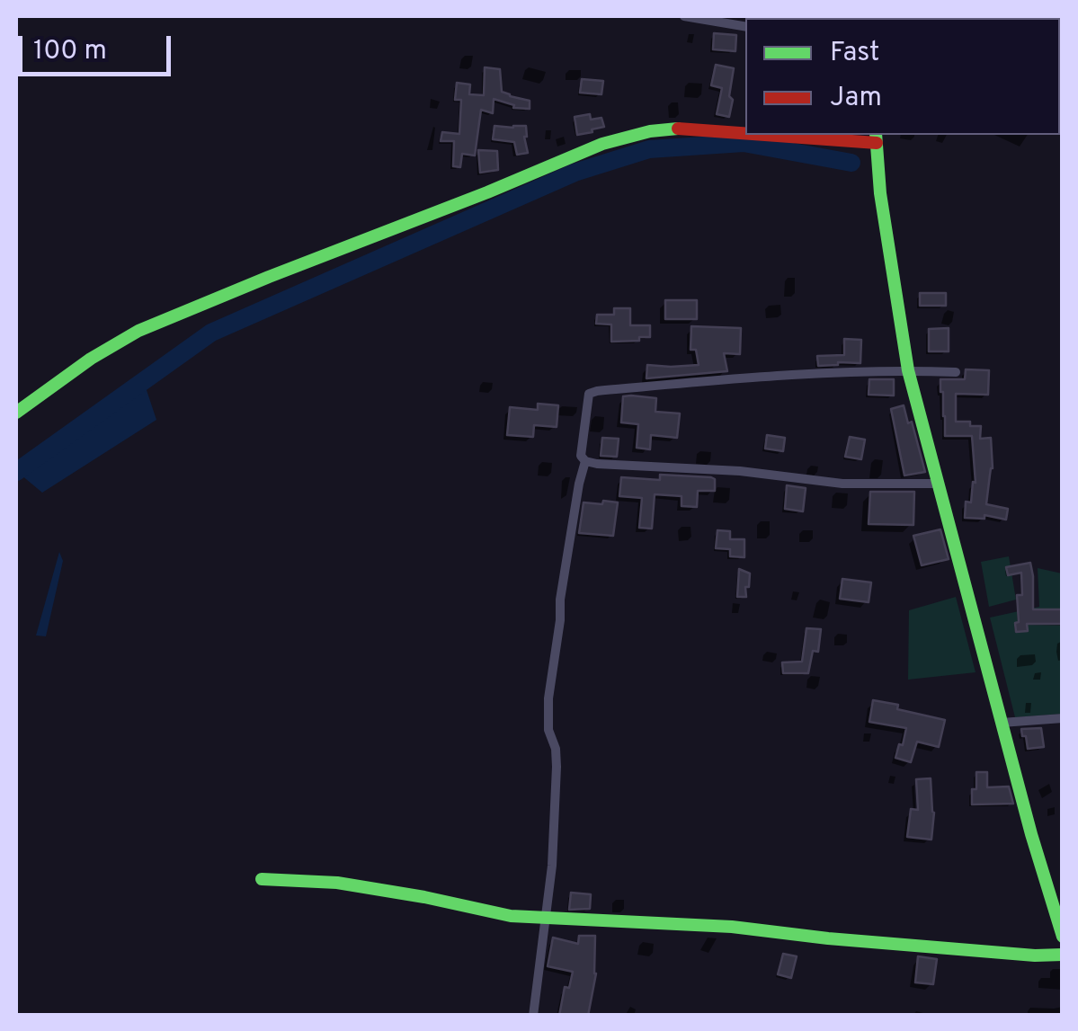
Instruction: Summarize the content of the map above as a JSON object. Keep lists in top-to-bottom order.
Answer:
{
  "legend": ["Fast", "Jam"],
  "scale_bar": "100 m"
}
